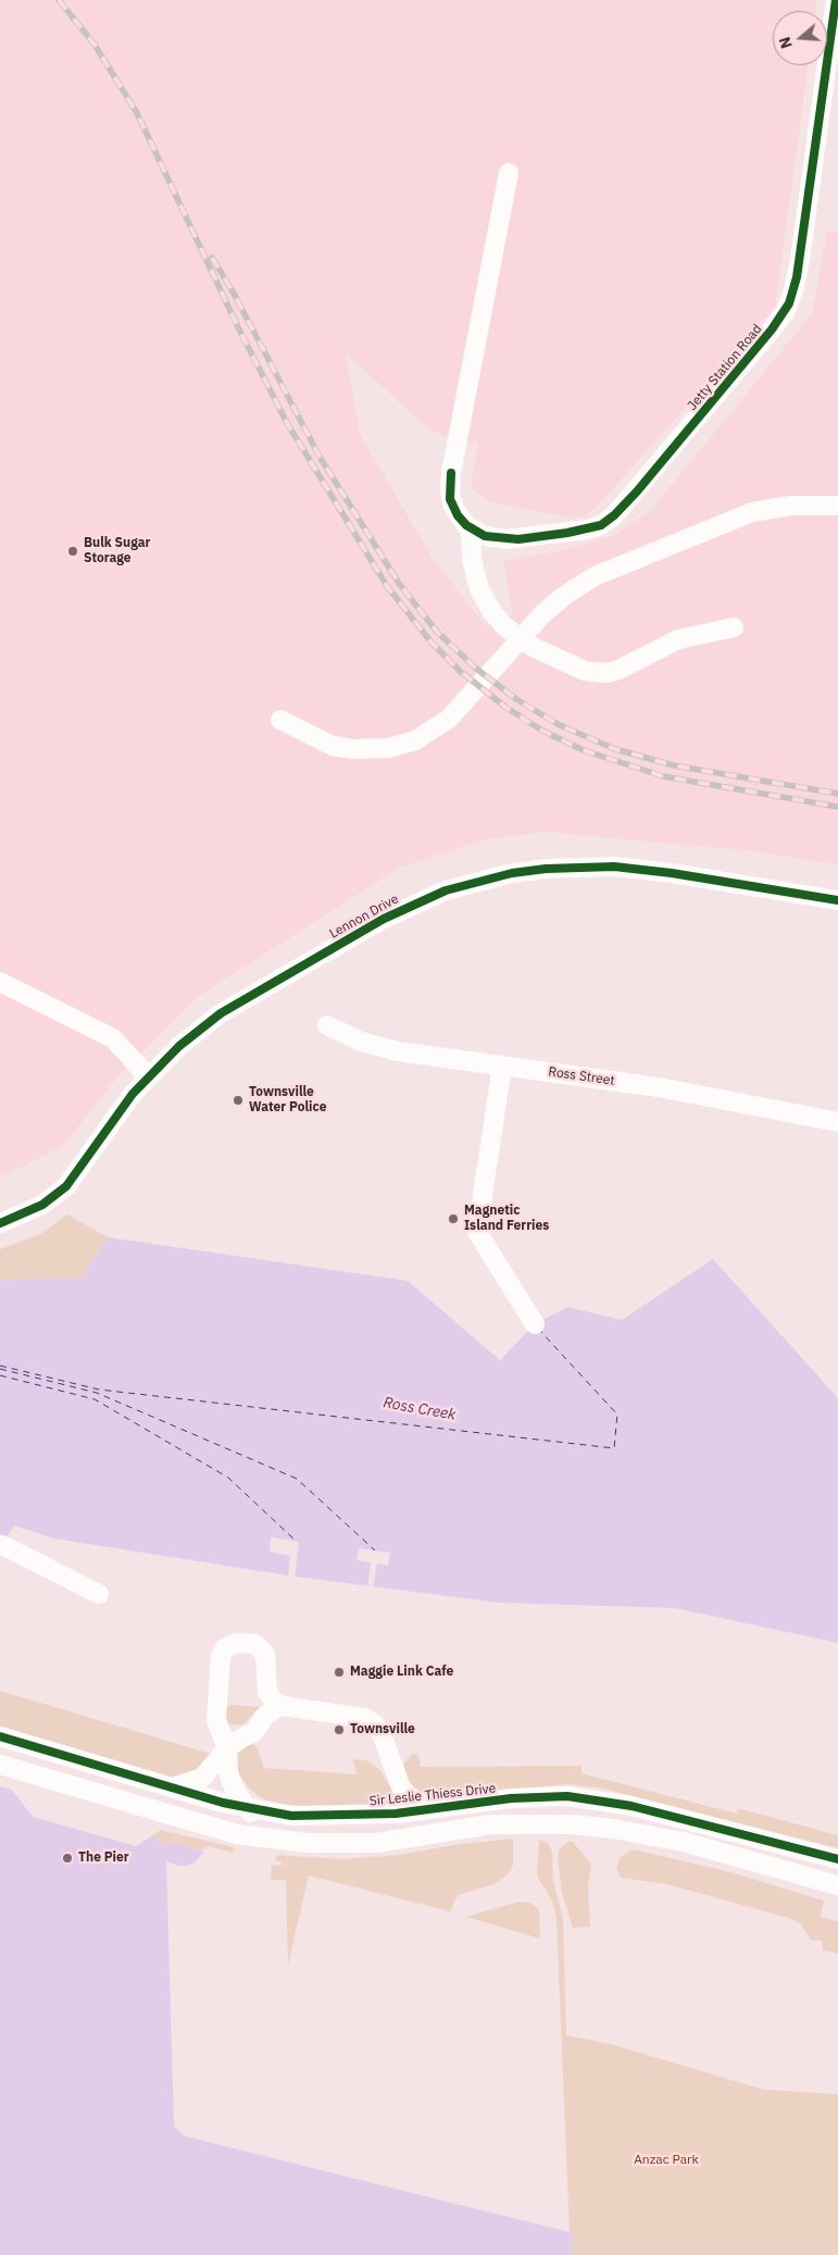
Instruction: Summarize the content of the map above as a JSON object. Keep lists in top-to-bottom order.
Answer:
{
  "streets": {
    "street": [
      "Jetty Station Road",
      "Lennon Drive",
      "Ross Street",
      "Sir Leslie Thiess Drive"
    ]
  },
  "water": ["Ross Creek"],
  "parks": ["Anzac Park"],
  "places": [
    "Bulk Sugar Storage",
    "Townsville Water Police",
    "Magnetic Island Ferries",
    "Maggie Link Cafe",
    "Townsville",
    "The Pier"
  ],
  "north": "left"
}
